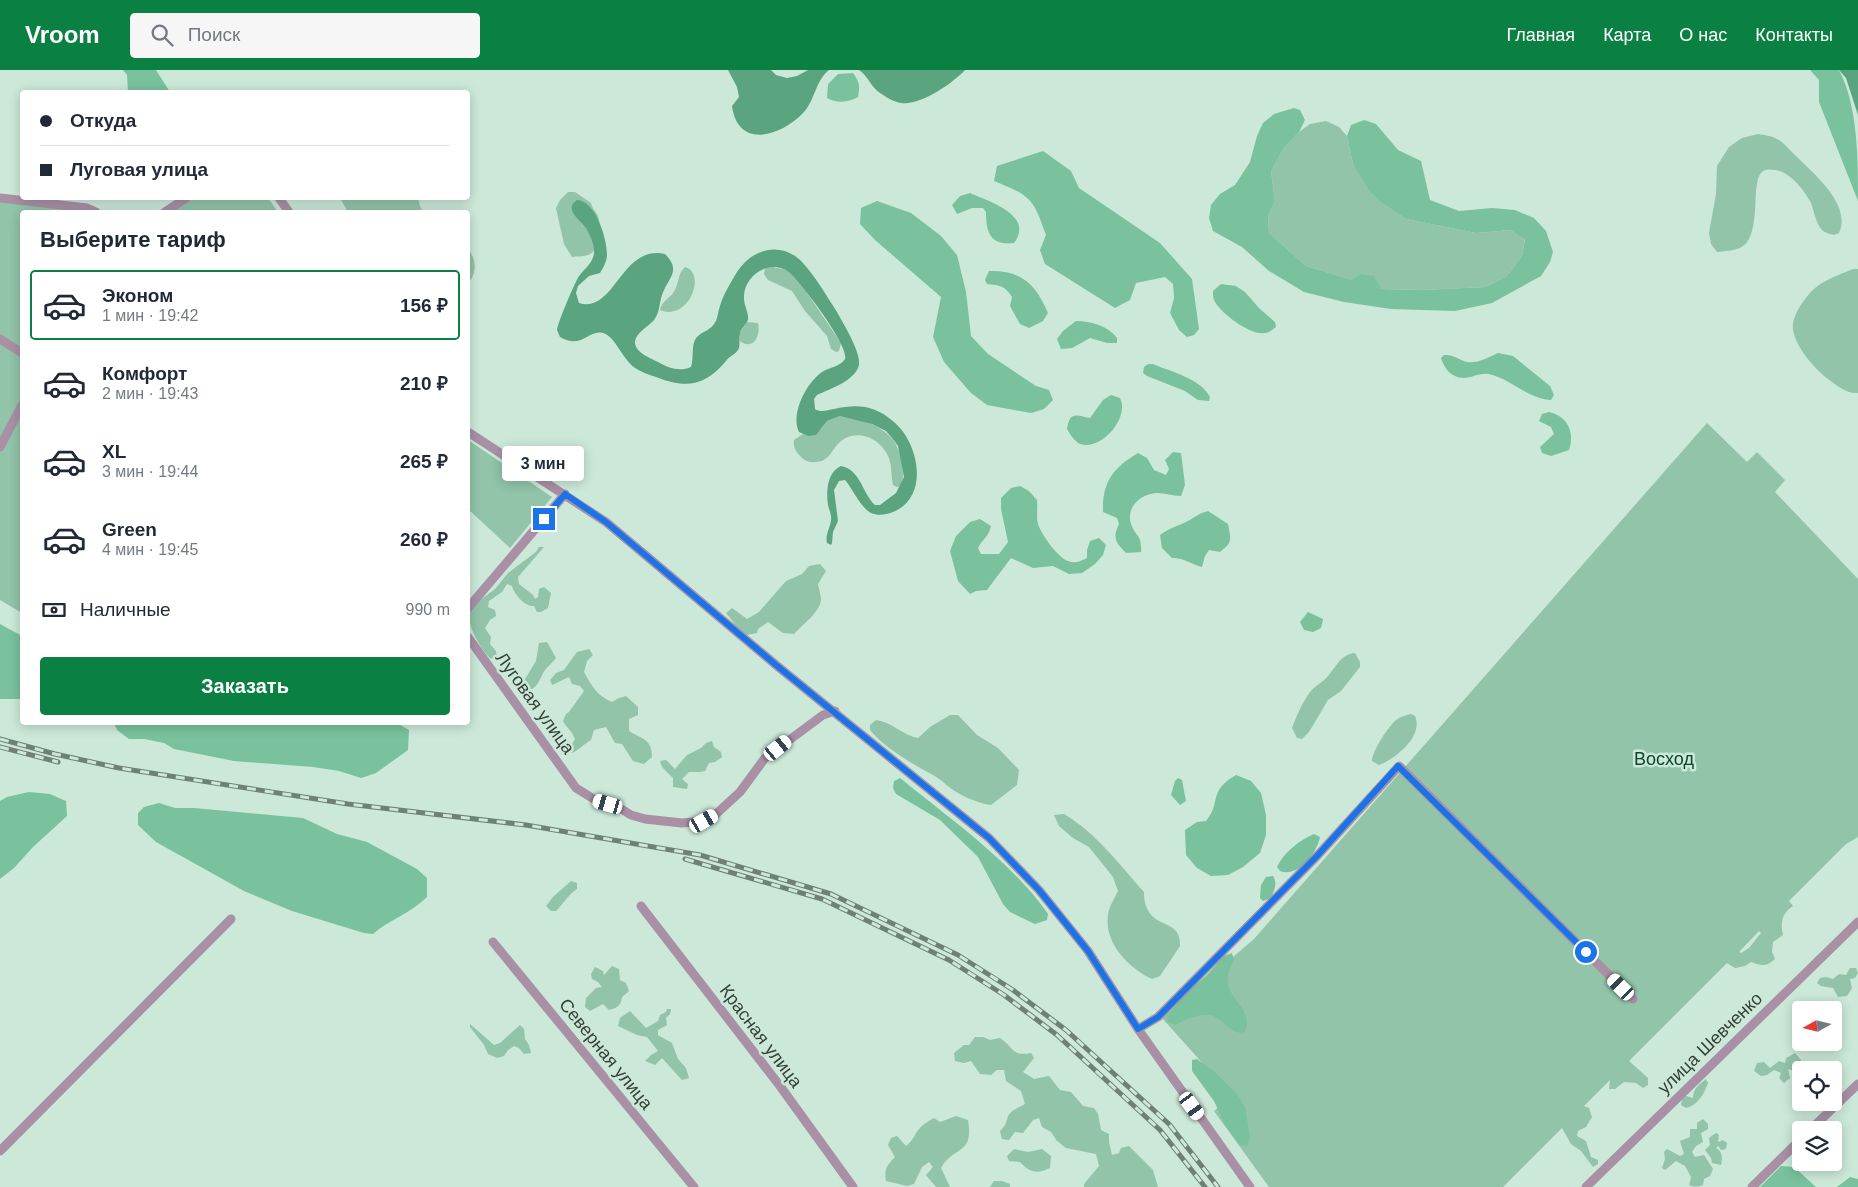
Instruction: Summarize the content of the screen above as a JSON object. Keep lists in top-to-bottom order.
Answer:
{
  "streets": {
    "street": [
      "Луговая улица",
      "Красная улица",
      "улица Шевченко",
      "Северная улица"
    ]
  },
  "parks": ["Восход"],
  "north": "left",
  "page": {
    "header": "Vroom",
    "search": "Поиск",
    "nav": [
      "Главная",
      "Карта",
      "О нас",
      "Контакты"
    ],
    "banner": ["Откуда", "Луговая улица"],
    "heading": "Выберите тариф",
    "list": [
      {
        "name": "Эконом",
        "note": "1 мин · 19:42",
        "value": "156 ₽"
      },
      {
        "name": "Комфорт",
        "note": "2 мин · 19:43",
        "value": "210 ₽"
      },
      {
        "name": "XL",
        "note": "3 мин · 19:44",
        "value": "265 ₽"
      },
      {
        "name": "Green",
        "note": "4 мин · 19:45",
        "value": "260 ₽"
      }
    ],
    "bubble": "3 мин",
    "pay": ["Наличные", "990 m"],
    "buttons": "Заказать"
  }
}
